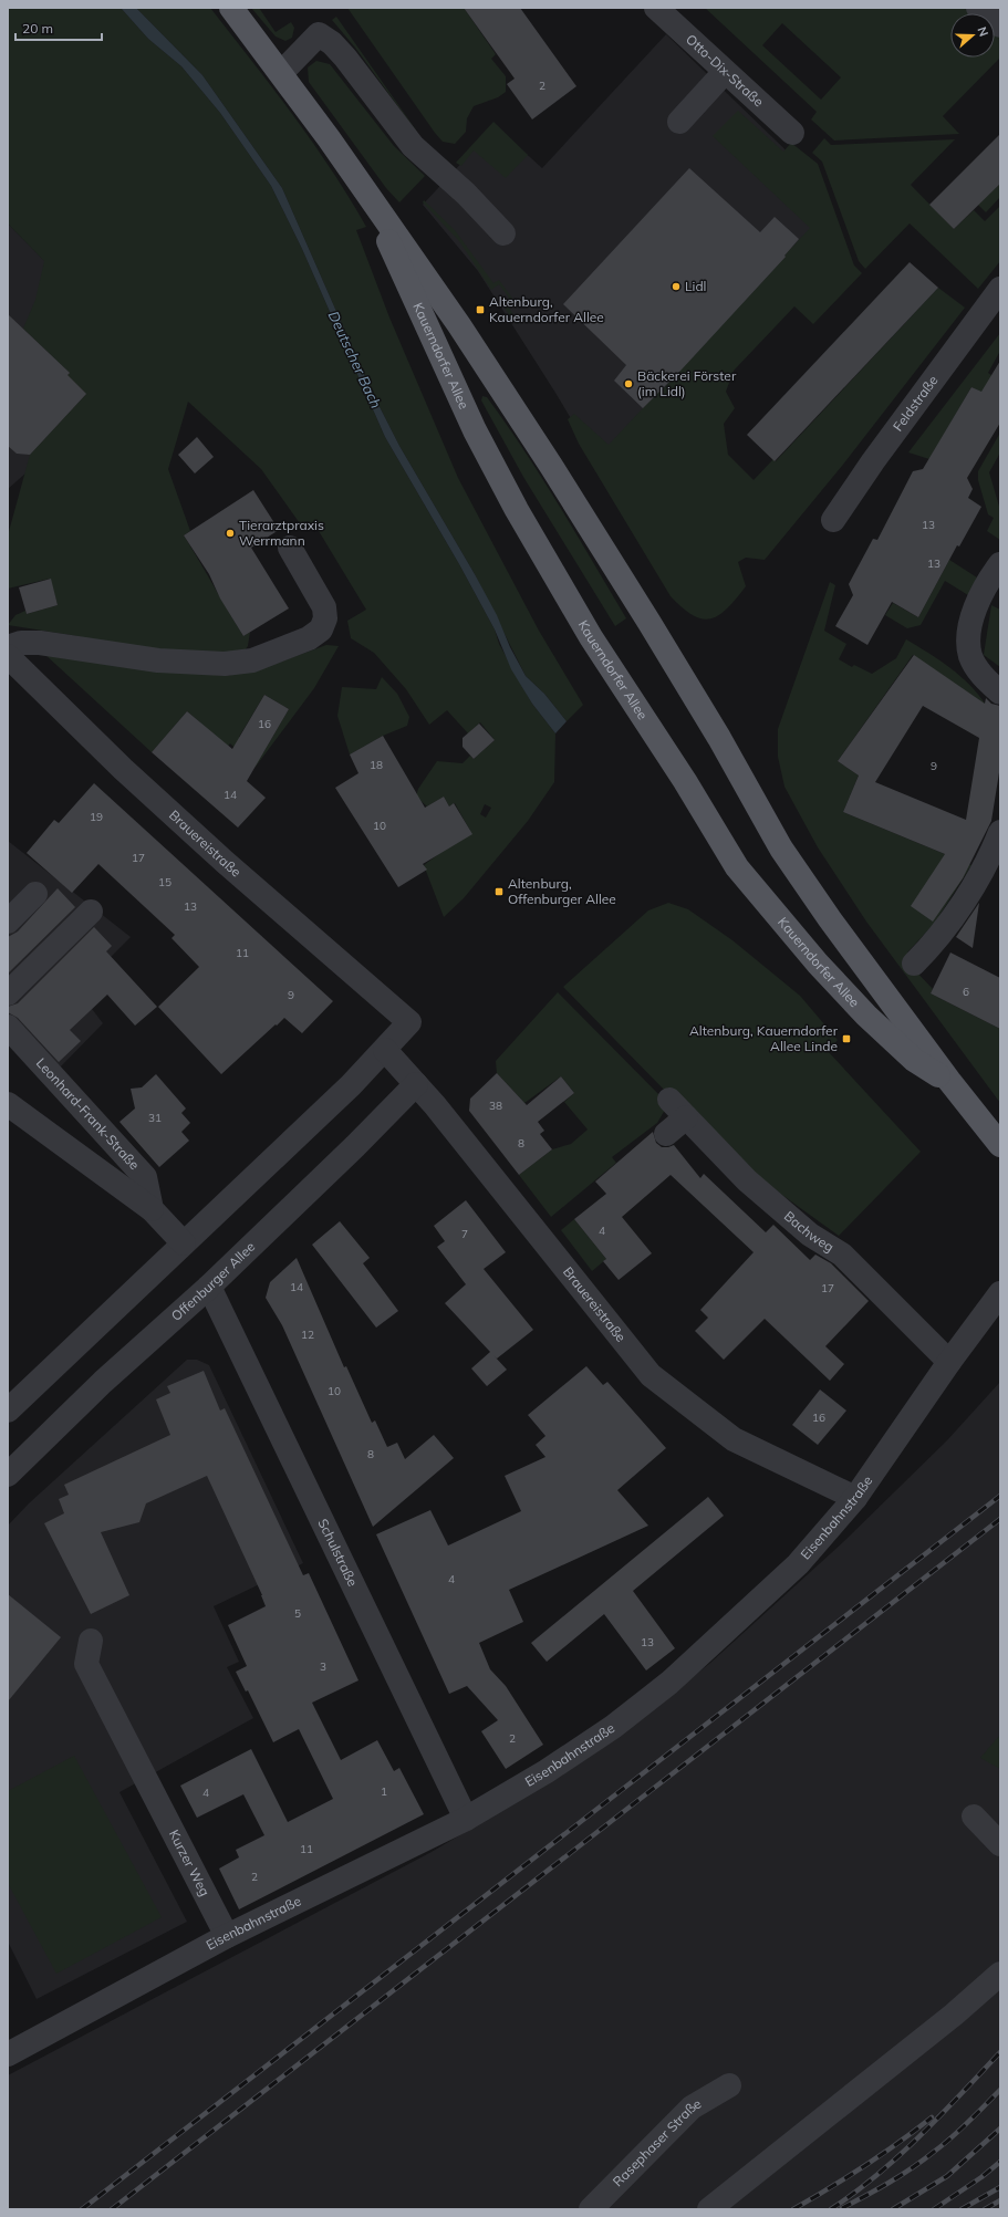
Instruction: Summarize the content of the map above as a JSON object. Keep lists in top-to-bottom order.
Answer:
{
  "streets": {
    "main road": ["Kauerndorfer Allee"],
    "street": [
      "Otto-Dix-Straße",
      "Feldstraße",
      "Brauereistraße",
      "Leonhard-Frank-Straße",
      "Bachweg",
      "Offenburger Allee",
      "Eisenbahnstraße",
      "Schulstraße",
      "Kurzer Weg",
      "Rasephaser Straße"
    ]
  },
  "crossings": [
    ["Brauereistraße", "Offenburger Allee"],
    ["Brauereistraße", "Eisenbahnstraße"],
    ["Bachweg", "Eisenbahnstraße"],
    ["Offenburger Allee", "Schulstraße"],
    ["Eisenbahnstraße", "Schulstraße"],
    ["Eisenbahnstraße", "Kurzer Weg"]
  ],
  "water": ["Deutscher Bach"],
  "places": {
    "other": ["Lidl", "Bäckerei Förster (im Lidl)", "Tierarztpraxis Werrmann"],
    "transit": ["Altenburg, Kauerndorfer Allee", "Altenburg, Offenburger Allee", "Altenburg, Kauerndorfer Allee Linde"]
  },
  "house_numbers": [
    "2",
    "13",
    "13",
    "16",
    "18",
    "9",
    "14",
    "19",
    "10",
    "17",
    "15",
    "13",
    "11",
    "6",
    "9",
    "38",
    "31",
    "8",
    "4",
    "7",
    "14",
    "17",
    "12",
    "10",
    "16",
    "8",
    "4",
    "5",
    "13",
    "3",
    "2",
    "1",
    "4",
    "11",
    "2"
  ],
  "scale_bar": "20 m",
  "north": "right"
}
